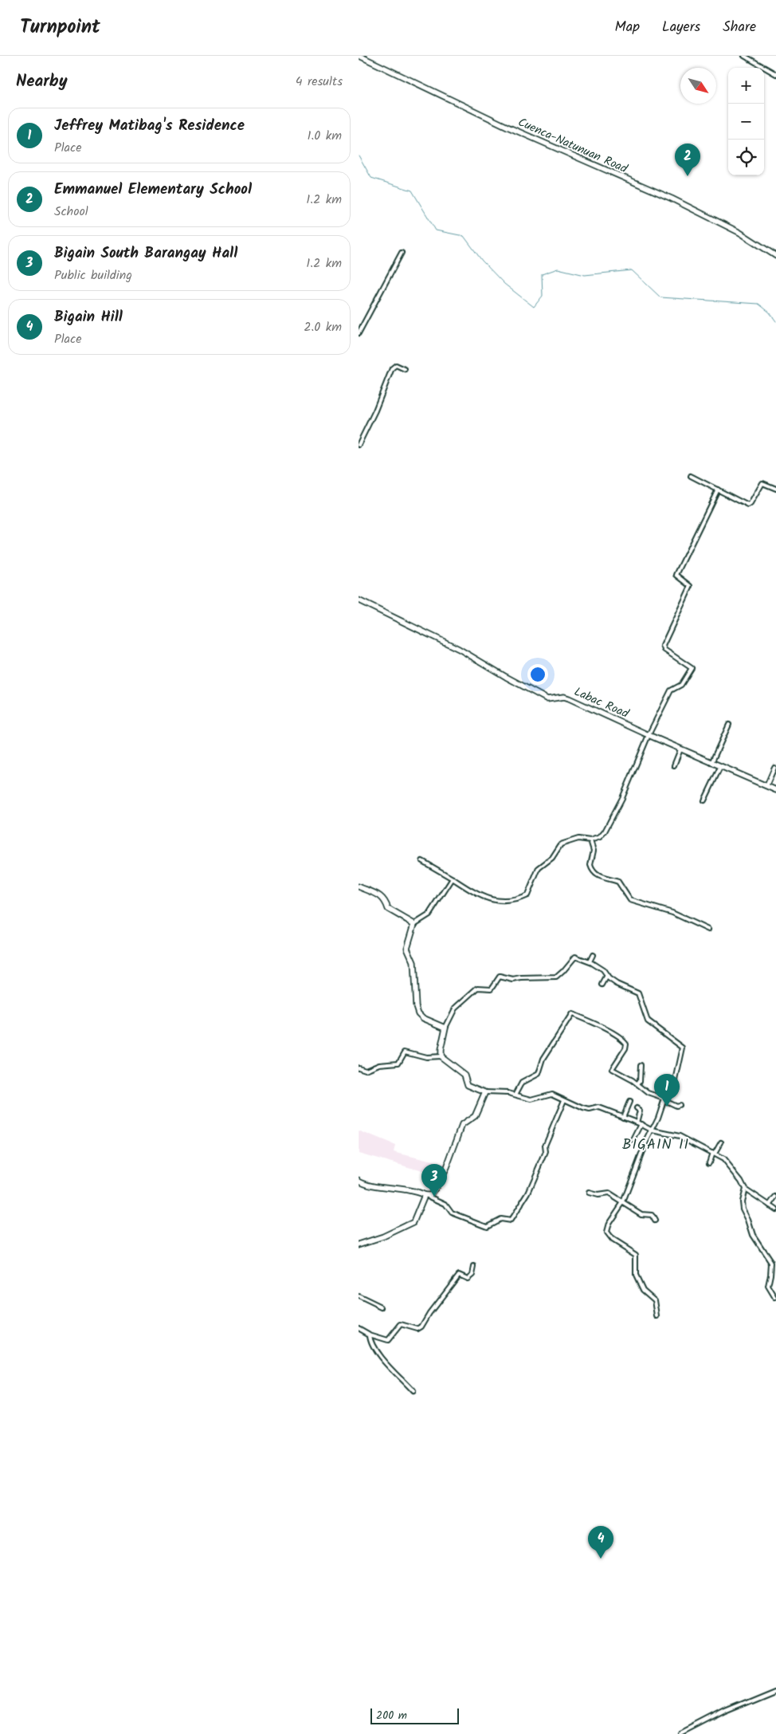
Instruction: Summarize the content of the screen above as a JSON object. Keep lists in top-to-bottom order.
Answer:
{
  "streets": {
    "street": ["Cuenca-Natunuan Road", "Labac Road"]
  },
  "districts": ["BIGAIN II"],
  "scale_bar": "200 m",
  "north": "bottom right",
  "page": {
    "header": "Turnpoint",
    "nav": ["Map", "Layers", "Share"],
    "heading": ["Nearby", "4 results"],
    "map_buttons": ["+", "−"],
    "list": [
      {
        "mark": "1",
        "name": "Jeffrey Matibag's Residence",
        "note": "Place",
        "value": "1.0 km"
      },
      {
        "mark": "2",
        "name": "Emmanuel Elementary School",
        "note": "School",
        "value": "1.2 km"
      },
      {
        "mark": "3",
        "name": "Bigain South Barangay Hall",
        "note": "Public building",
        "value": "1.2 km"
      },
      {
        "mark": "4",
        "name": "Bigain Hill",
        "note": "Place",
        "value": "2.0 km"
      }
    ],
    "pins": [
      "2",
      "1",
      "3",
      "4"
    ],
    "scale": "200 m"
  }
}
